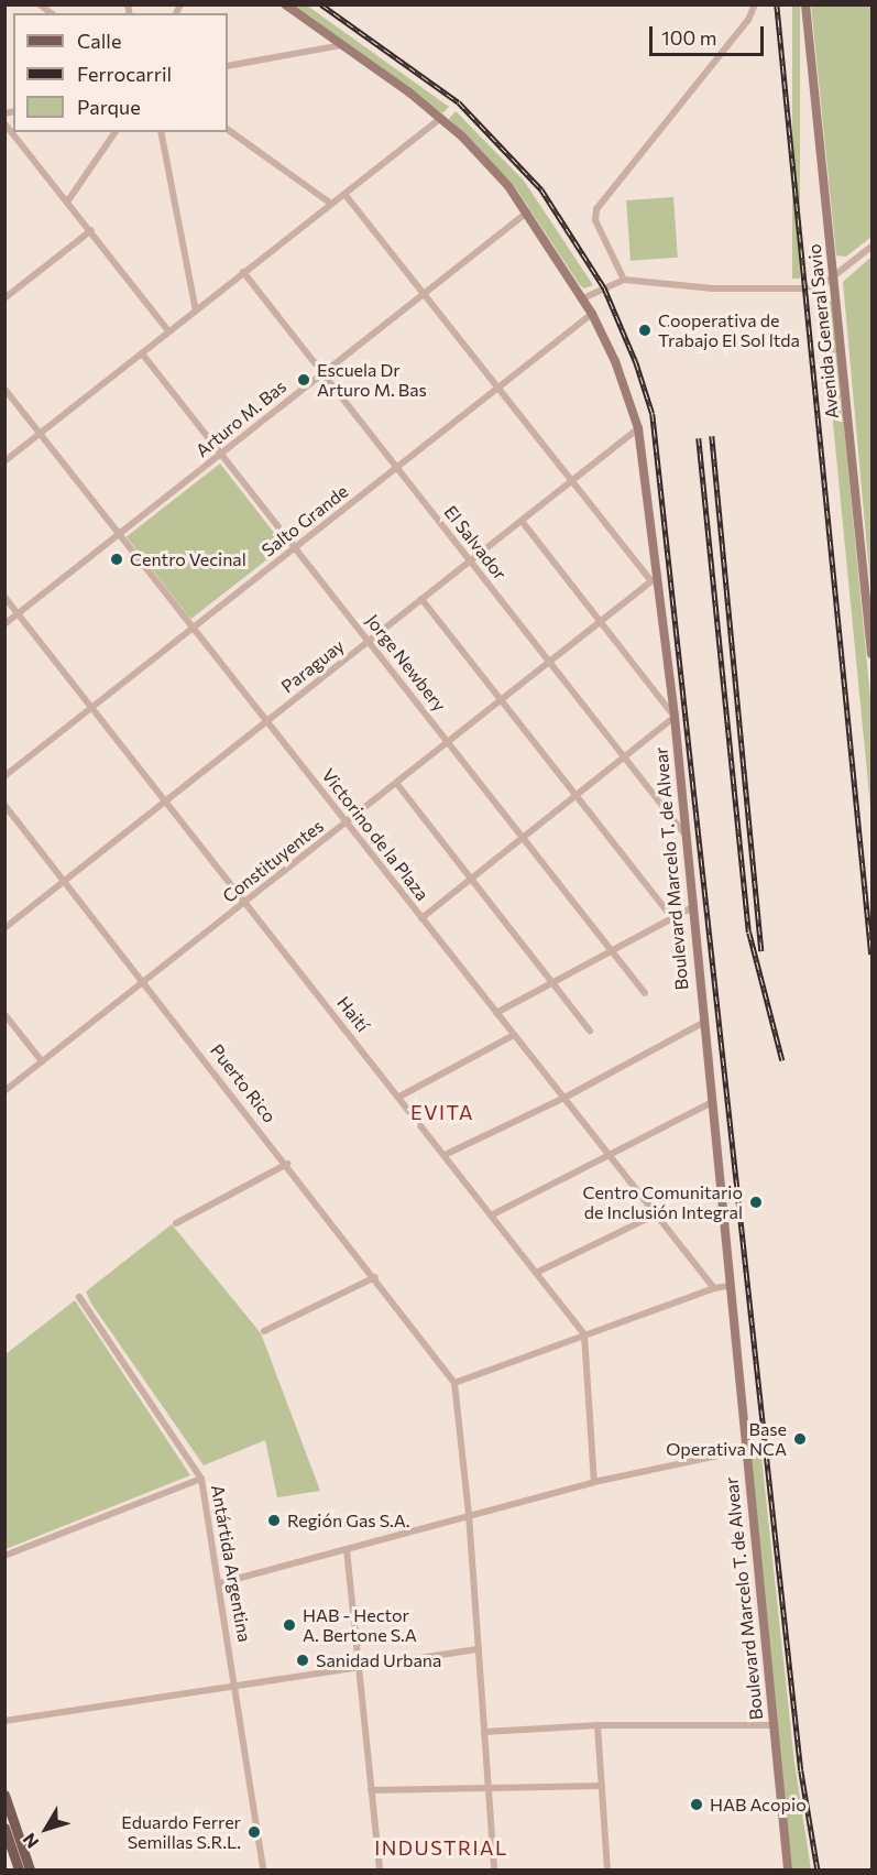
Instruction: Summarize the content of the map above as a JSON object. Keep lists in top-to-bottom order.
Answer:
{
  "streets": {
    "main road": ["Avenida General Savio", "Boulevard Marcelo T. de Alvear"],
    "street": [
      "Arturo M. Bas",
      "Salto Grande",
      "El Salvador",
      "Jorge Newbery",
      "Paraguay",
      "Victorino de la Plaza",
      "Constituyentes",
      "Haití",
      "Puerto Rico",
      "Antártida Argentina"
    ]
  },
  "crossings": [
    ["Arturo M. Bas", "El Salvador"],
    ["Arturo M. Bas", "Jorge Newbery"],
    ["Arturo M. Bas", "Victorino de la Plaza"],
    ["Arturo M. Bas", "Boulevard Marcelo T. de Alvear"],
    ["Arturo M. Bas", "Haití"],
    ["Salto Grande", "El Salvador"],
    ["Salto Grande", "Jorge Newbery"],
    ["Salto Grande", "Victorino de la Plaza"],
    ["Salto Grande", "Boulevard Marcelo T. de Alvear"],
    ["Salto Grande", "Haití"],
    ["El Salvador", "Paraguay"],
    ["El Salvador", "Constituyentes"],
    ["El Salvador", "Boulevard Marcelo T. de Alvear"],
    ["Jorge Newbery", "Paraguay"],
    ["Jorge Newbery", "Constituyentes"],
    ["Paraguay", "Victorino de la Plaza"],
    ["Paraguay", "Boulevard Marcelo T. de Alvear"],
    ["Paraguay", "Haití"],
    ["Paraguay", "Puerto Rico"],
    ["Victorino de la Plaza", "Constituyentes"],
    ["Constituyentes", "Boulevard Marcelo T. de Alvear"],
    ["Constituyentes", "Haití"],
    ["Constituyentes", "Puerto Rico"]
  ],
  "districts": ["EVITA", "INDUSTRIAL"],
  "places": [
    "Cooperativa de Trabajo El Sol ltda",
    "Escuela Dr Arturo M. Bas",
    "Centro Vecinal",
    "Centro Comunitario de Inclusión Integral",
    "Base Operativa NCA",
    "Región Gas S.A.",
    "HAB - Hector A. Bertone S.A",
    "Sanidad Urbana",
    "HAB Acopio",
    "Eduardo Ferrer Semillas S.R.L."
  ],
  "legend": ["Calle", "Ferrocarril", "Parque"],
  "scale_bar": "100 m",
  "north": "bottom left"
}
